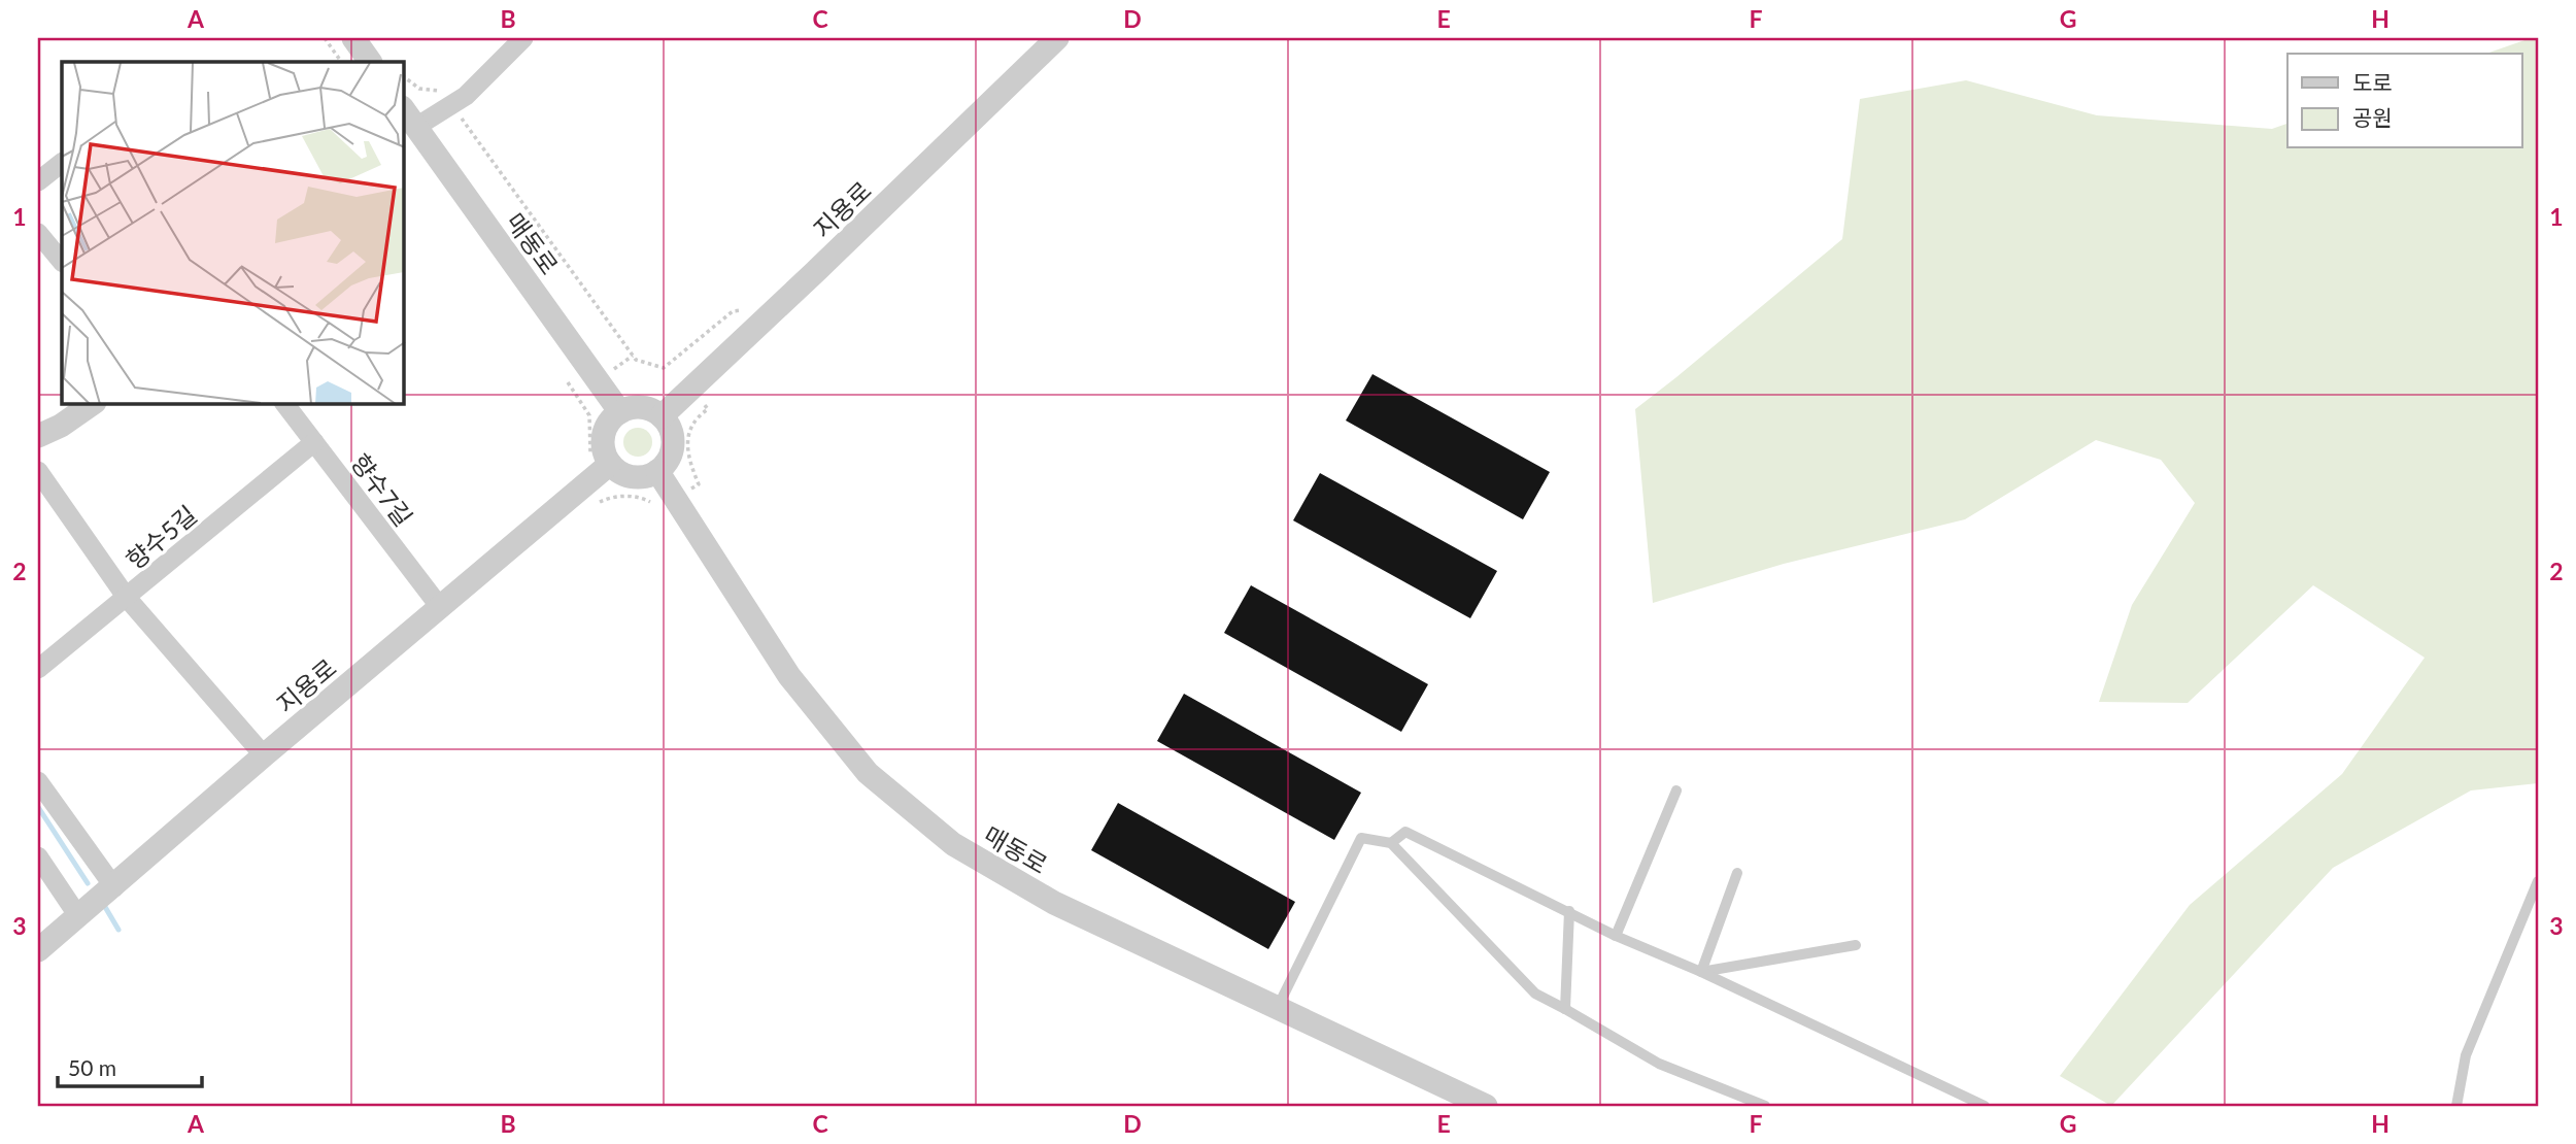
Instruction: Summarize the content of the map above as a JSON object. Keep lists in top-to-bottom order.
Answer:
{
  "streets": {
    "street": [
      "지용로",
      "매동로",
      "향수7길",
      "향수5길"
    ]
  },
  "crossings": [
    ["지용로", "매동로"],
    ["지용로", "향수7길"],
    ["향수7길", "향수5길"]
  ],
  "legend": ["도로", "공원"],
  "scale_bar": "50 m",
  "grid": {
    "columns": [
      "A",
      "B",
      "C",
      "D",
      "E",
      "F",
      "G",
      "H"
    ],
    "rows": ["1", "2", "3"]
  }
}
